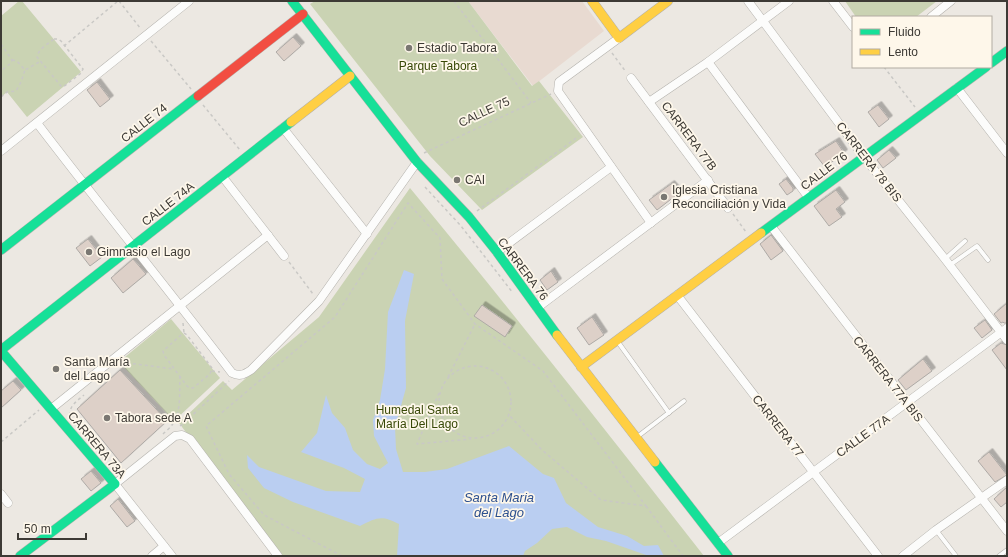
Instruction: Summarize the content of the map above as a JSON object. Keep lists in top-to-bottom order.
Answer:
{
  "streets": {
    "street": [
      "CALLE 74",
      "CARRERA 77B",
      "CARRERA 78 BIS",
      "CALLE 76",
      "CALLE 74A",
      "CARRERA 76",
      "CARRERA 77A BIS",
      "CARRERA 77",
      "CALLE 77A",
      "CARRERA 73A"
    ],
    "path": ["CALLE 75"]
  },
  "crossings": [
    ["CALLE 75", "CARRERA 76"],
    ["CALLE 74", "CARRERA 76"],
    ["CARRERA 78 BIS", "CALLE 76"],
    ["CARRERA 78 BIS", "CALLE 77A"],
    ["CALLE 76", "CARRERA 76"],
    ["CALLE 76", "CARRERA 77A BIS"],
    ["CALLE 76", "CARRERA 77"],
    ["CALLE 74A", "CARRERA 76"],
    ["CALLE 74A", "CARRERA 73A"],
    ["CARRERA 76", "CALLE 77A"],
    ["CARRERA 77A BIS", "CALLE 77A"],
    ["CARRERA 77", "CALLE 77A"]
  ],
  "water": ["Santa Maria del Lago"],
  "parks": ["Parque Tabora", "Humedal Santa María Del Lago"],
  "places": [
    "Estadio Tabora",
    "CAI",
    "Iglesia Cristiana Reconciliación y Vida",
    "Gimnasio el Lago",
    "Santa María del Lago",
    "Tabora sede A"
  ],
  "legend": ["Fluido", "Lento"],
  "scale_bar": "50 m"
}
